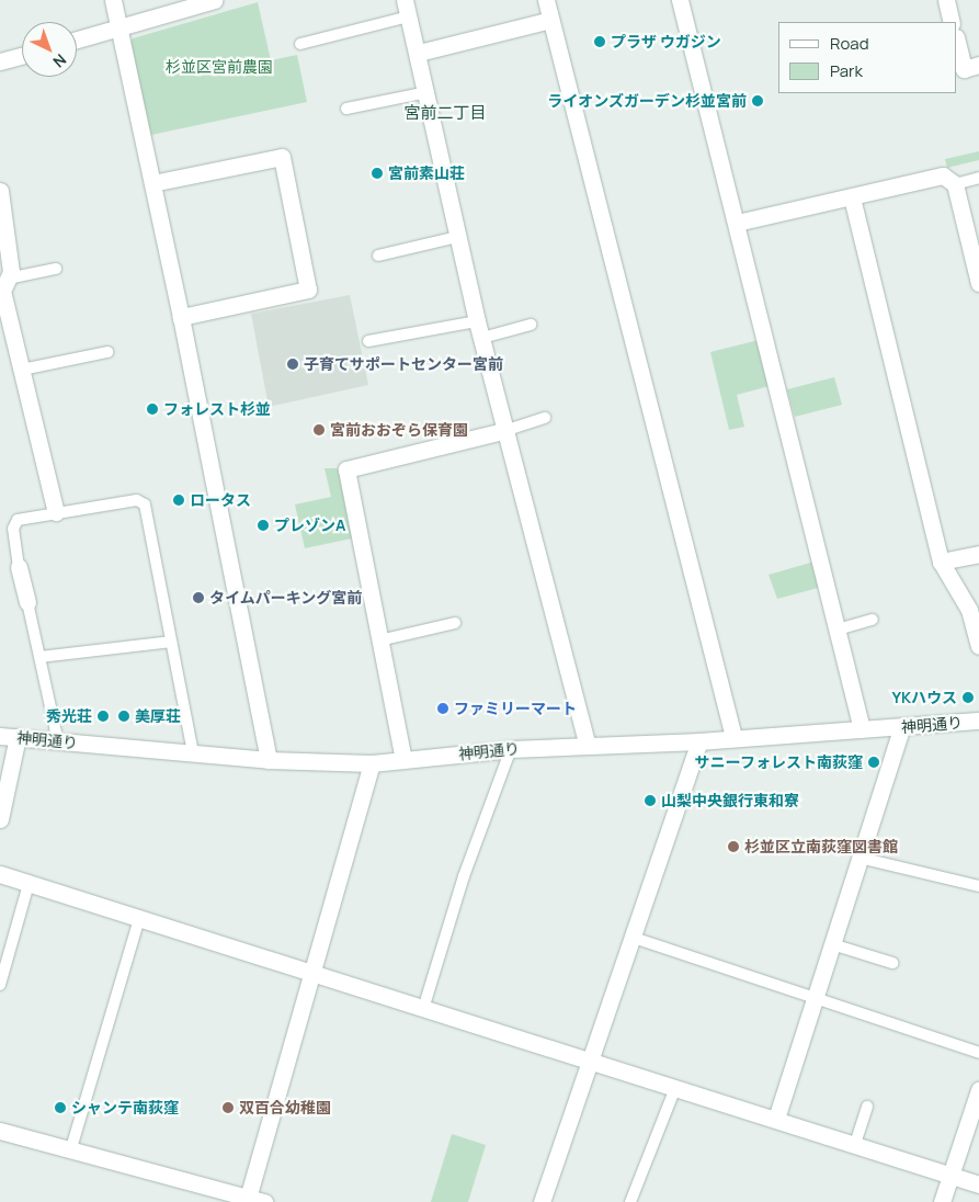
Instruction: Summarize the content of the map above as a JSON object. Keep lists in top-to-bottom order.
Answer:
{
  "streets": {
    "street": ["神明通り"]
  },
  "districts": ["宮前二丁目"],
  "parks": ["杉並区宮前農園"],
  "places": [
    "プラザ ウガジン",
    "ライオンズガーデン杉並宮前",
    "宮前素山荘",
    "子育てサポートセンター宮前",
    "フォレスト杉並",
    "宮前おおぞら保育園",
    "ロータス",
    "プレゾンA",
    "タイムパーキング宮前",
    "YKハウス",
    "ファミリーマート",
    "秀光荘",
    "美厚荘",
    "サニーフォレスト南荻窪",
    "山梨中央銀行東和寮",
    "杉並区立南荻窪図書館",
    "シャンテ南荻窪",
    "双百合幼稚園"
  ],
  "legend": ["Road", "Park"],
  "north": "bottom right"
}
